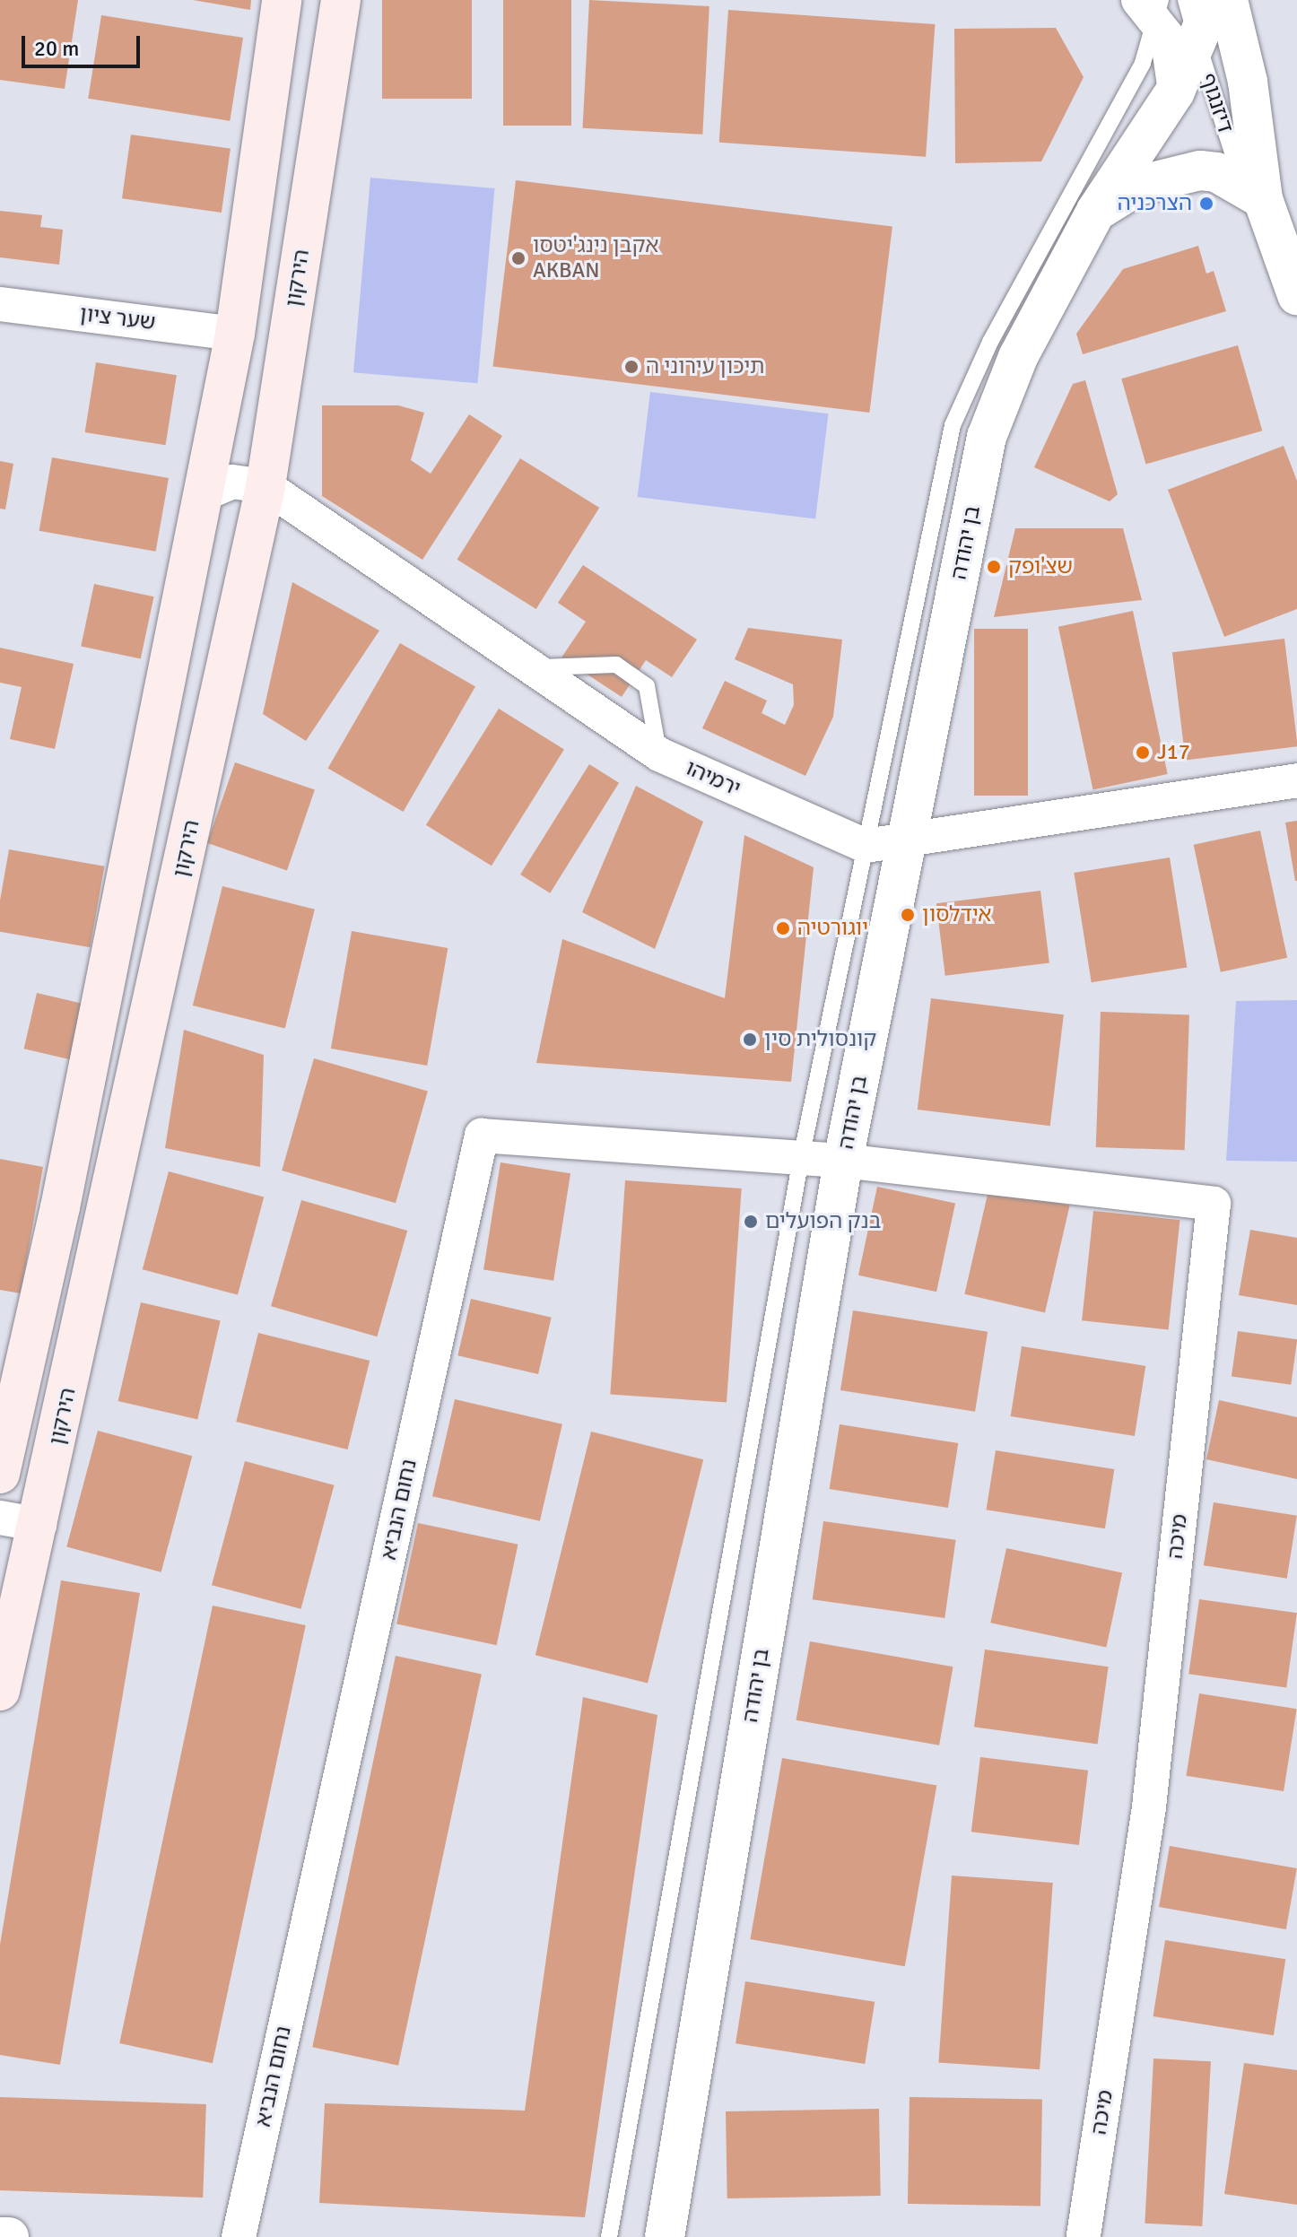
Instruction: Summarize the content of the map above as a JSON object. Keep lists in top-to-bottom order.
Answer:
{
  "streets": {
    "main road": ["הירקון"],
    "street": [
      "דיזנגוף",
      "שער ציון",
      "בן יהודה",
      "ירמיהו",
      "נחום הנביא",
      "מיכה"
    ]
  },
  "crossings": [
    ["דיזנגוף", "בן יהודה"],
    ["הירקון", "ירמיהו"],
    ["בן יהודה", "ירמיהו"],
    ["בן יהודה", "נחום הנביא"],
    ["בן יהודה", "מיכה"],
    ["נחום הנביא", "מיכה"]
  ],
  "places": [
    "הצרכניה",
    "אקבן נינג'יטסו AKBAN",
    "תיכון עירוני ה",
    "שצ'ופק",
    "J17",
    "אידלסון",
    "יוגורטיה",
    "קונסולית סין",
    "בנק הפועלים"
  ],
  "scale_bar": "20 m"
}
